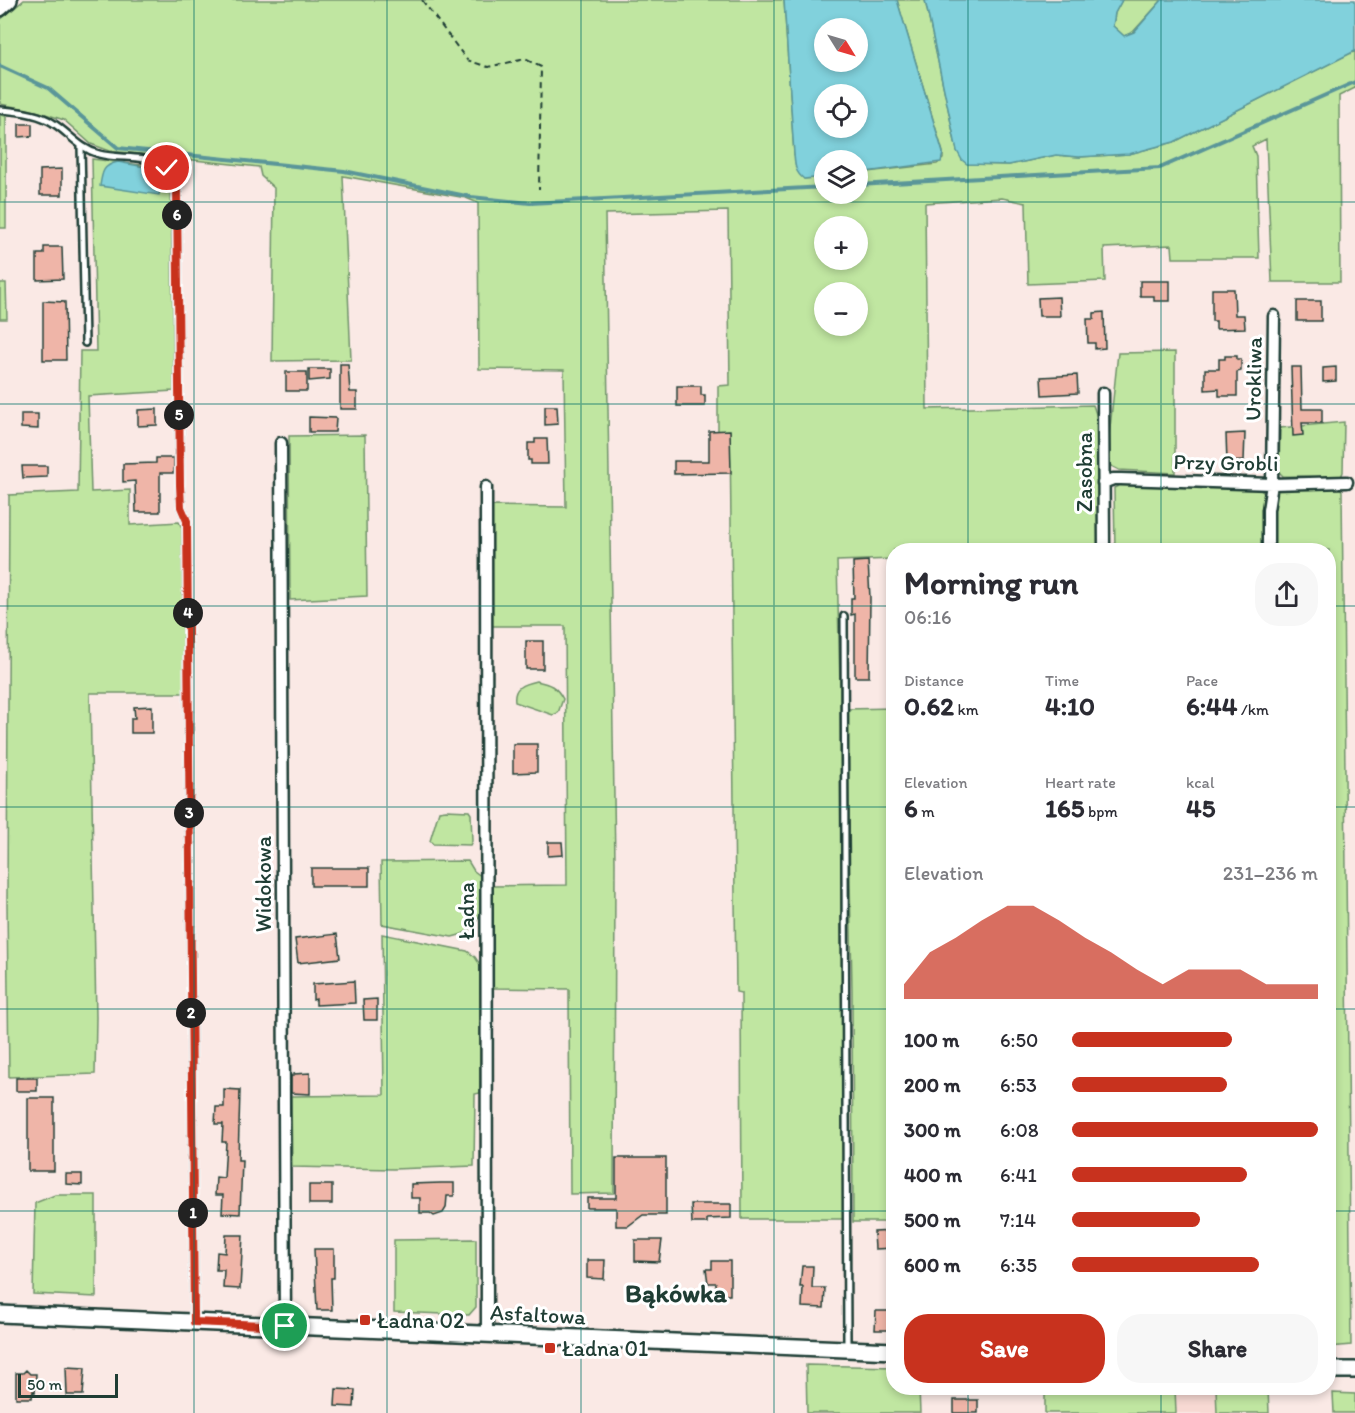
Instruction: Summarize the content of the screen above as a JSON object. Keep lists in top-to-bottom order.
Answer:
{
  "streets": {
    "street": [
      "Urokliwa",
      "Przy Grobli",
      "Zasobna",
      "Widokowa",
      "Ładna",
      "Asfaltowa"
    ]
  },
  "crossings": [
    ["Urokliwa", "Przy Grobli"],
    ["Przy Grobli", "Zasobna"],
    ["Widokowa", "Asfaltowa"],
    ["Ładna", "Asfaltowa"]
  ],
  "districts": ["Bąkówka"],
  "places": {
    "transit": ["Ładna 02", "Ładna 01"]
  },
  "scale_bar": "50 m",
  "north": "bottom right",
  "page": {
    "map_buttons": ["+", "−"],
    "pins": [
      "6",
      "5",
      "4",
      "3",
      "2",
      "1"
    ],
    "heading": ["Morning run", "06:16"],
    "stats": [
      ["Distance", "0.62 km"],
      ["Time", "4:10"],
      ["Pace", "6:44 /km"],
      ["Elevation", "6 m"],
      ["Heart rate", "165 bpm"],
      ["kcal", "45"]
    ],
    "chart": ["Elevation", "231–236 m"],
    "list": [
      {
        "name": "100 m",
        "note": "6:50"
      },
      {
        "name": "200 m",
        "note": "6:53"
      },
      {
        "name": "300 m",
        "note": "6:08"
      },
      {
        "name": "400 m",
        "note": "6:41"
      },
      {
        "name": "500 m",
        "note": "7:14"
      },
      {
        "name": "600 m",
        "note": "6:35"
      }
    ],
    "buttons": ["Save", "Share"],
    "scale": "50 m"
  }
}
